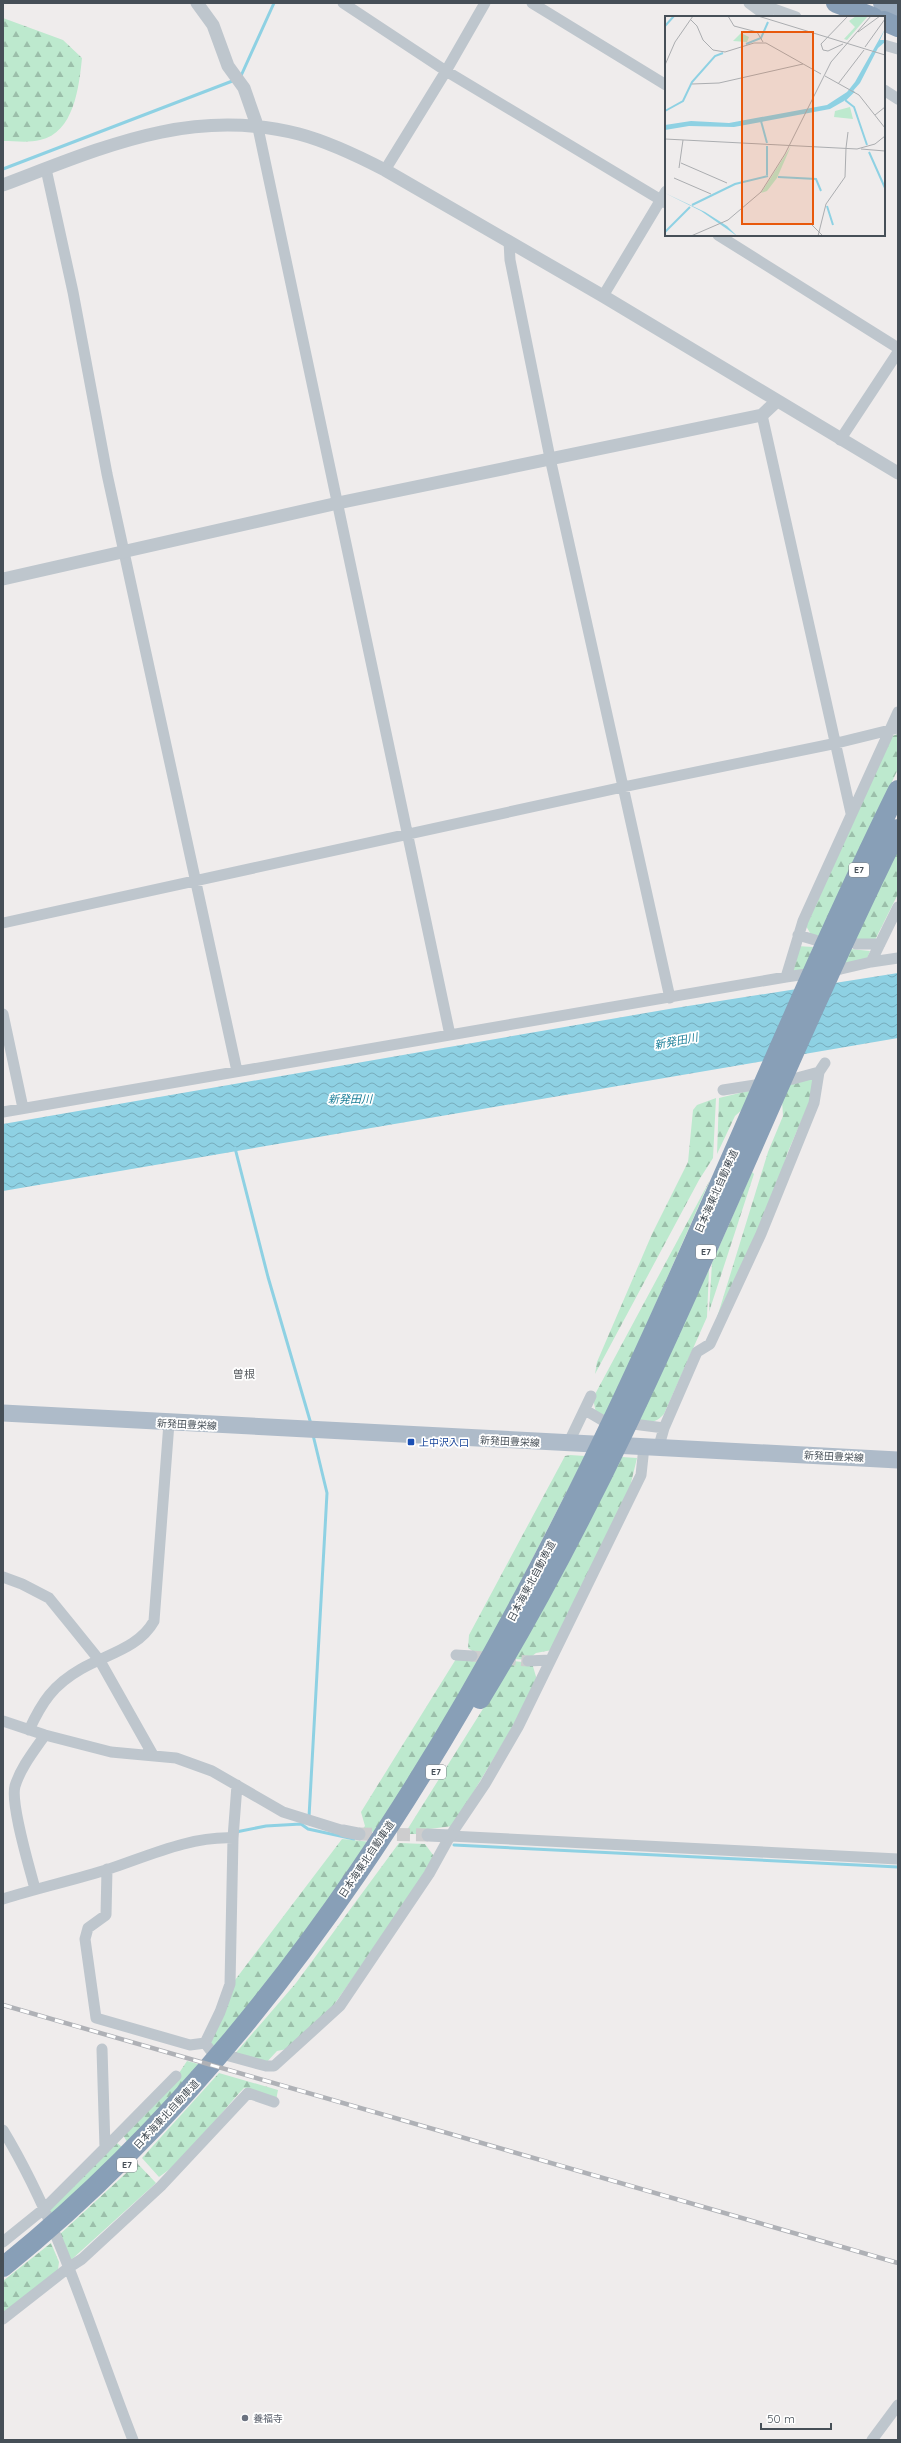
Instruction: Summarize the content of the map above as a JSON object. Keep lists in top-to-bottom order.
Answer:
{
  "streets": {
    "highway": ["E7", "日本海東北自動車道"],
    "main road": ["新発田豊栄線"]
  },
  "districts": ["曽根"],
  "water": ["新発田川"],
  "places": {
    "transit": ["上中沢入口"],
    "other": ["養福寺"]
  },
  "scale_bar": "50 m"
}
